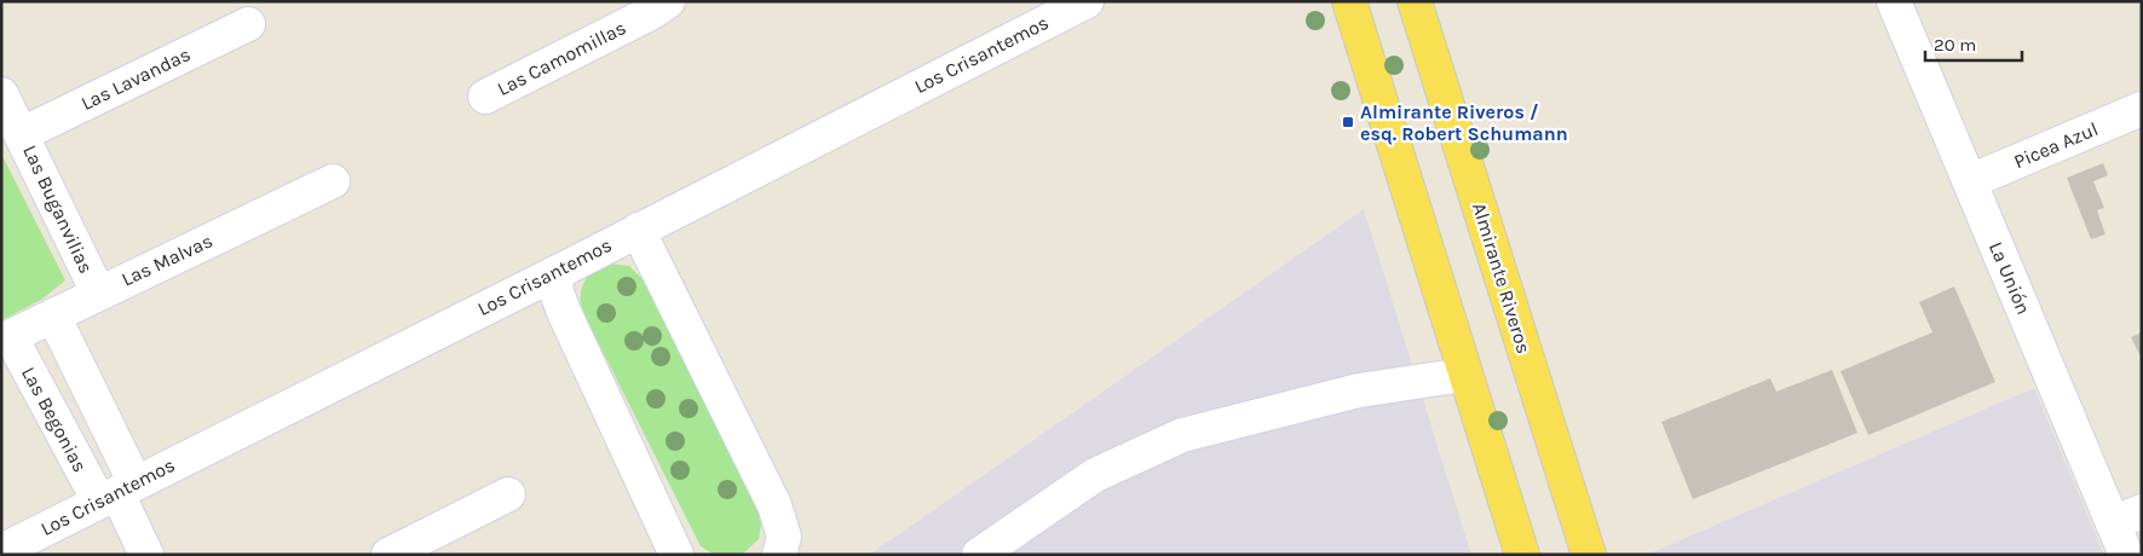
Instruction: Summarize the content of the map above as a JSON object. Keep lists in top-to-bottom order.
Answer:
{
  "streets": {
    "main road": ["Almirante Riveros"],
    "street": [
      "Los Crisantemos",
      "Las Camomillas",
      "Las Lavandas",
      "Picea Azul",
      "Las Buganvilias",
      "Las Malvas",
      "La Unión",
      "Las Begonias"
    ]
  },
  "crossings": [
    ["Los Crisantemos", "Las Begonias"],
    ["Las Lavandas", "Las Buganvilias"],
    ["Picea Azul", "La Unión"],
    ["Las Buganvilias", "Las Malvas"],
    ["Las Malvas", "Las Begonias"]
  ],
  "places": {
    "transit": ["Almirante Riveros / esq. Robert Schumann"]
  },
  "scale_bar": "20 m"
}
